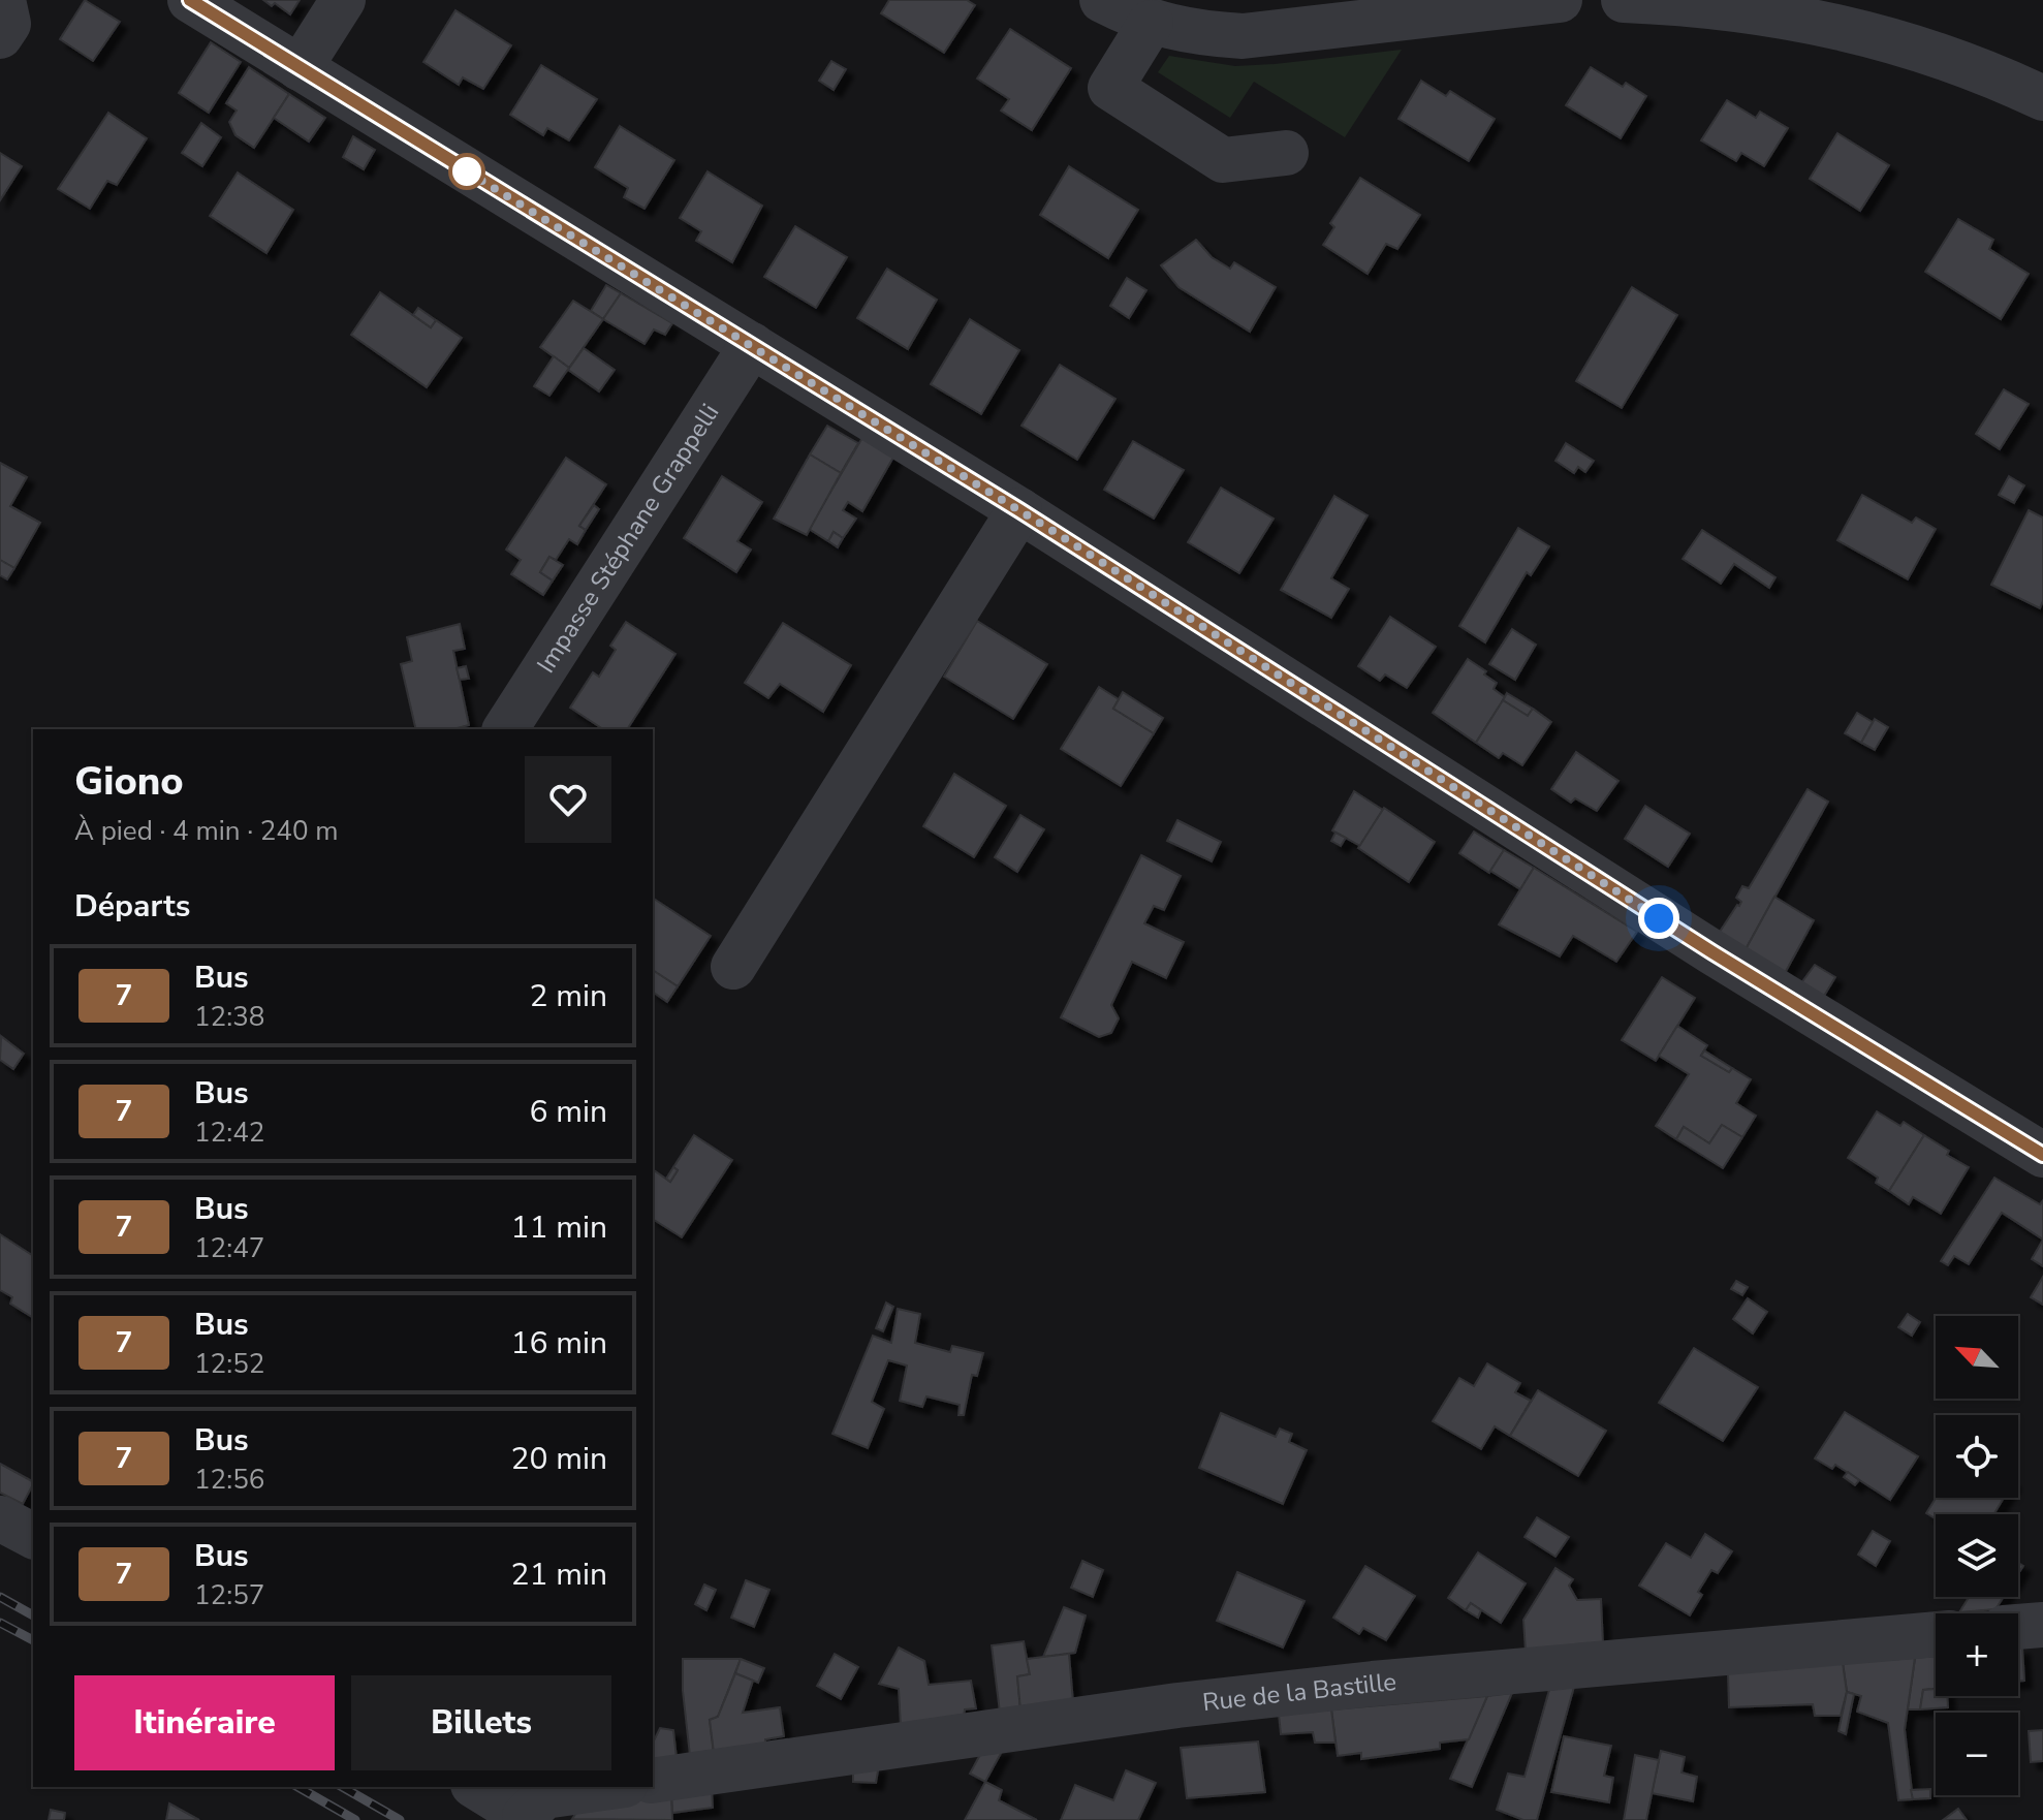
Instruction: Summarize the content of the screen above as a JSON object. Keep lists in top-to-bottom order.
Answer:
{
  "streets": {
    "street": ["Impasse Stéphane Grappelli", "Rue de la Bastille"]
  },
  "lines": ["bus line 7"],
  "north": "top left",
  "page": {
    "heading": [
      ["Giono", "À pied · 4 min · 240 m"],
      "Départs"
    ],
    "list": [
      {
        "mark": "7",
        "name": "Bus",
        "note": "12:38",
        "value": "2 min"
      },
      {
        "mark": "7",
        "name": "Bus",
        "note": "12:42",
        "value": "6 min"
      },
      {
        "mark": "7",
        "name": "Bus",
        "note": "12:47",
        "value": "11 min"
      },
      {
        "mark": "7",
        "name": "Bus",
        "note": "12:52",
        "value": "16 min"
      },
      {
        "mark": "7",
        "name": "Bus",
        "note": "12:56",
        "value": "20 min"
      },
      {
        "mark": "7",
        "name": "Bus",
        "note": "12:57",
        "value": "21 min"
      }
    ],
    "map_buttons": ["+", "−"],
    "buttons": ["Itinéraire", "Billets"]
  }
}
